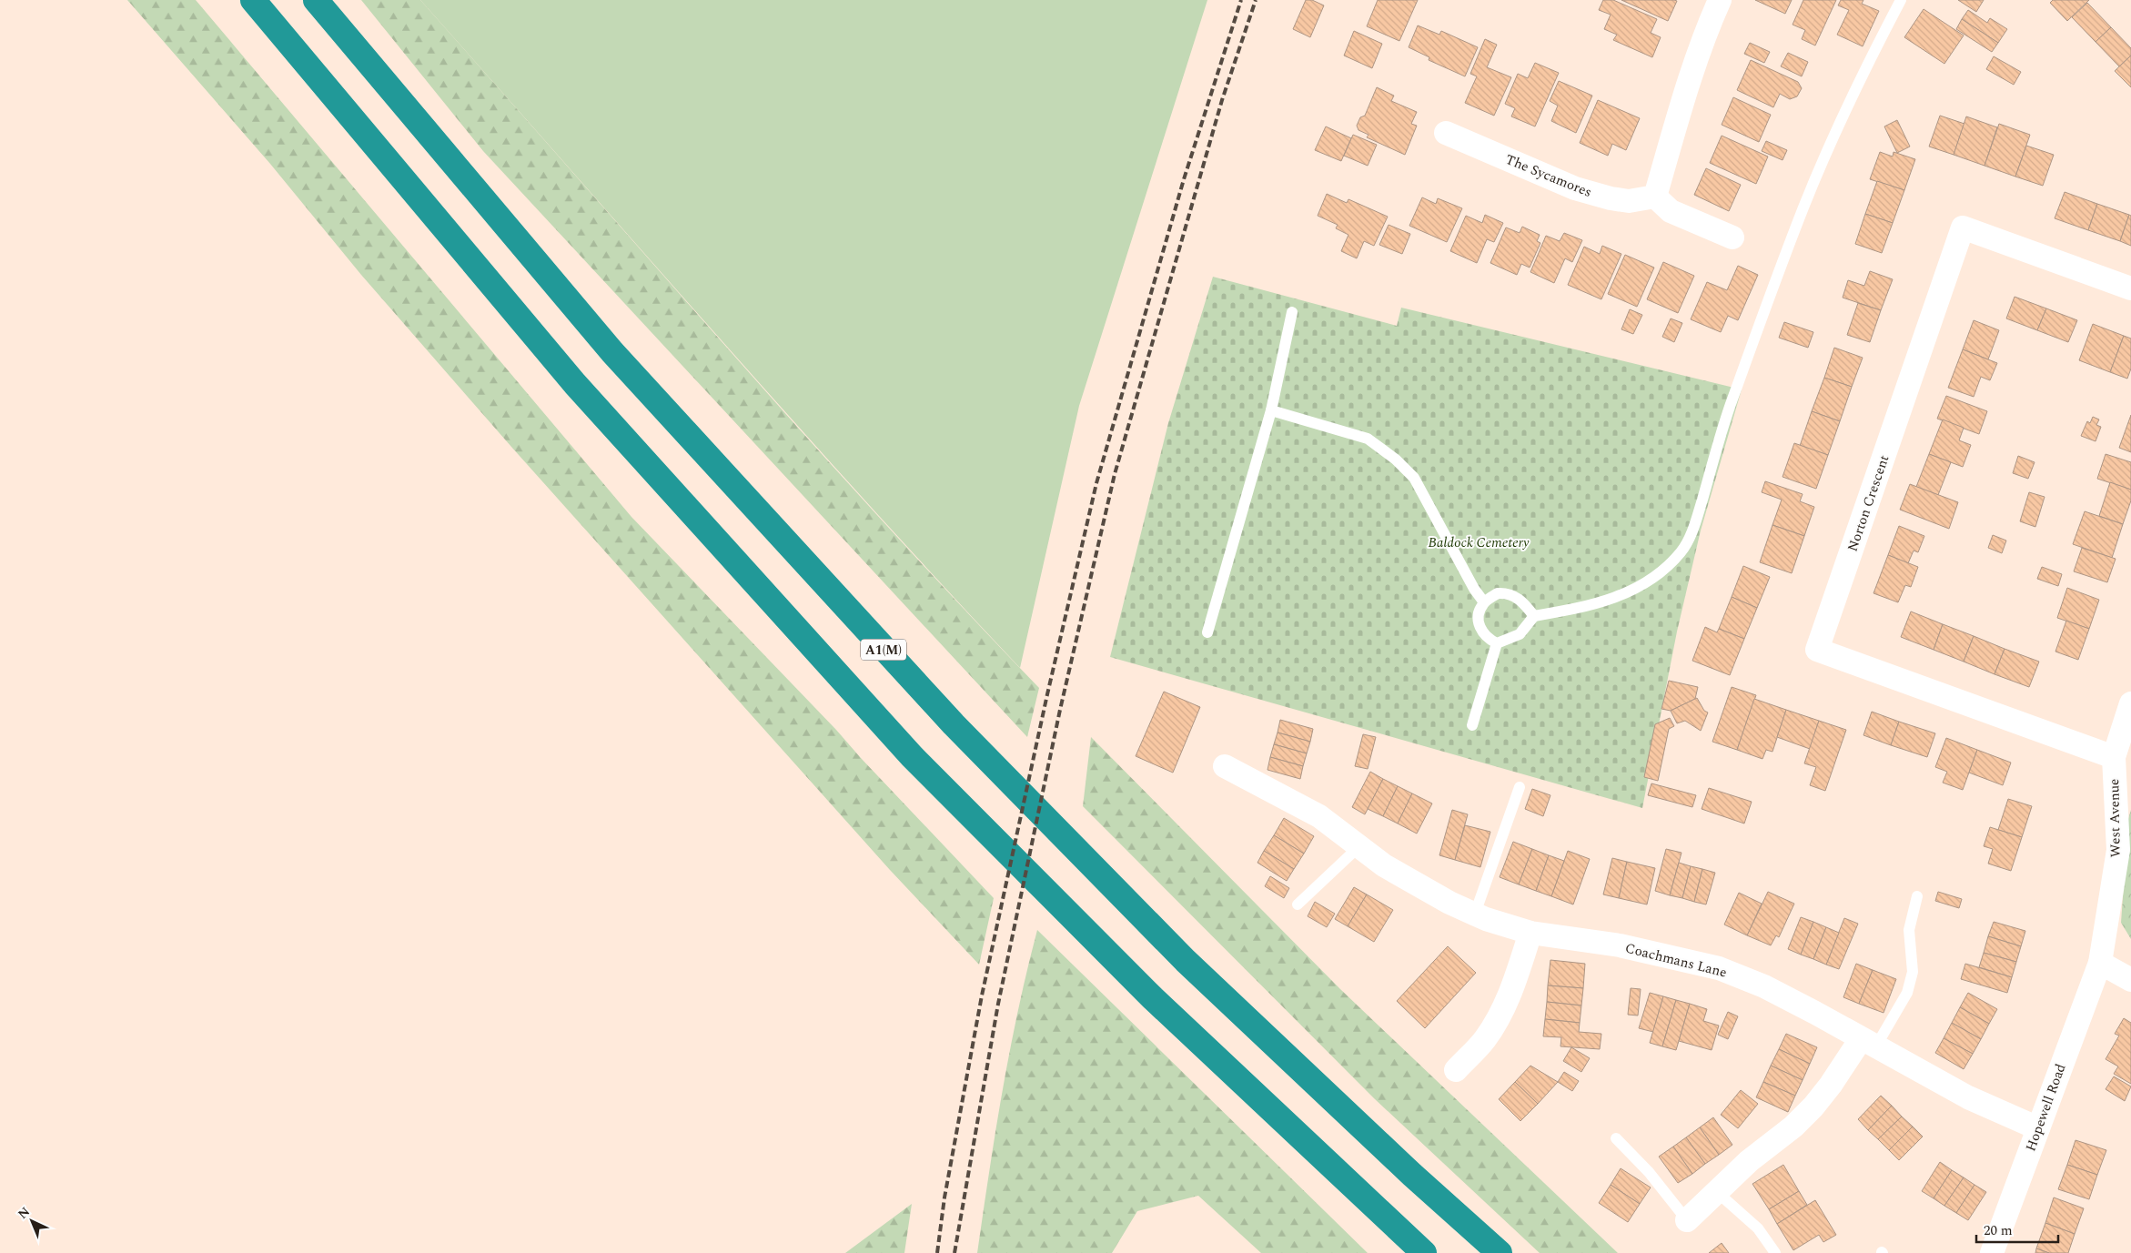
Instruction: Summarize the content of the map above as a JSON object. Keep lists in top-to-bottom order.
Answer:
{
  "streets": {
    "highway": ["A1(M)"],
    "street": [
      "The Sycamores",
      "Norton Crescent",
      "West Avenue",
      "Coachmans Lane",
      "Hopewell Road"
    ]
  },
  "crossings": [
    ["Norton Crescent", "West Avenue"],
    ["West Avenue", "Hopewell Road"],
    ["Coachmans Lane", "Hopewell Road"]
  ],
  "parks": ["Baldock Cemetery"],
  "scale_bar": "20 m",
  "north": "top left"
}
